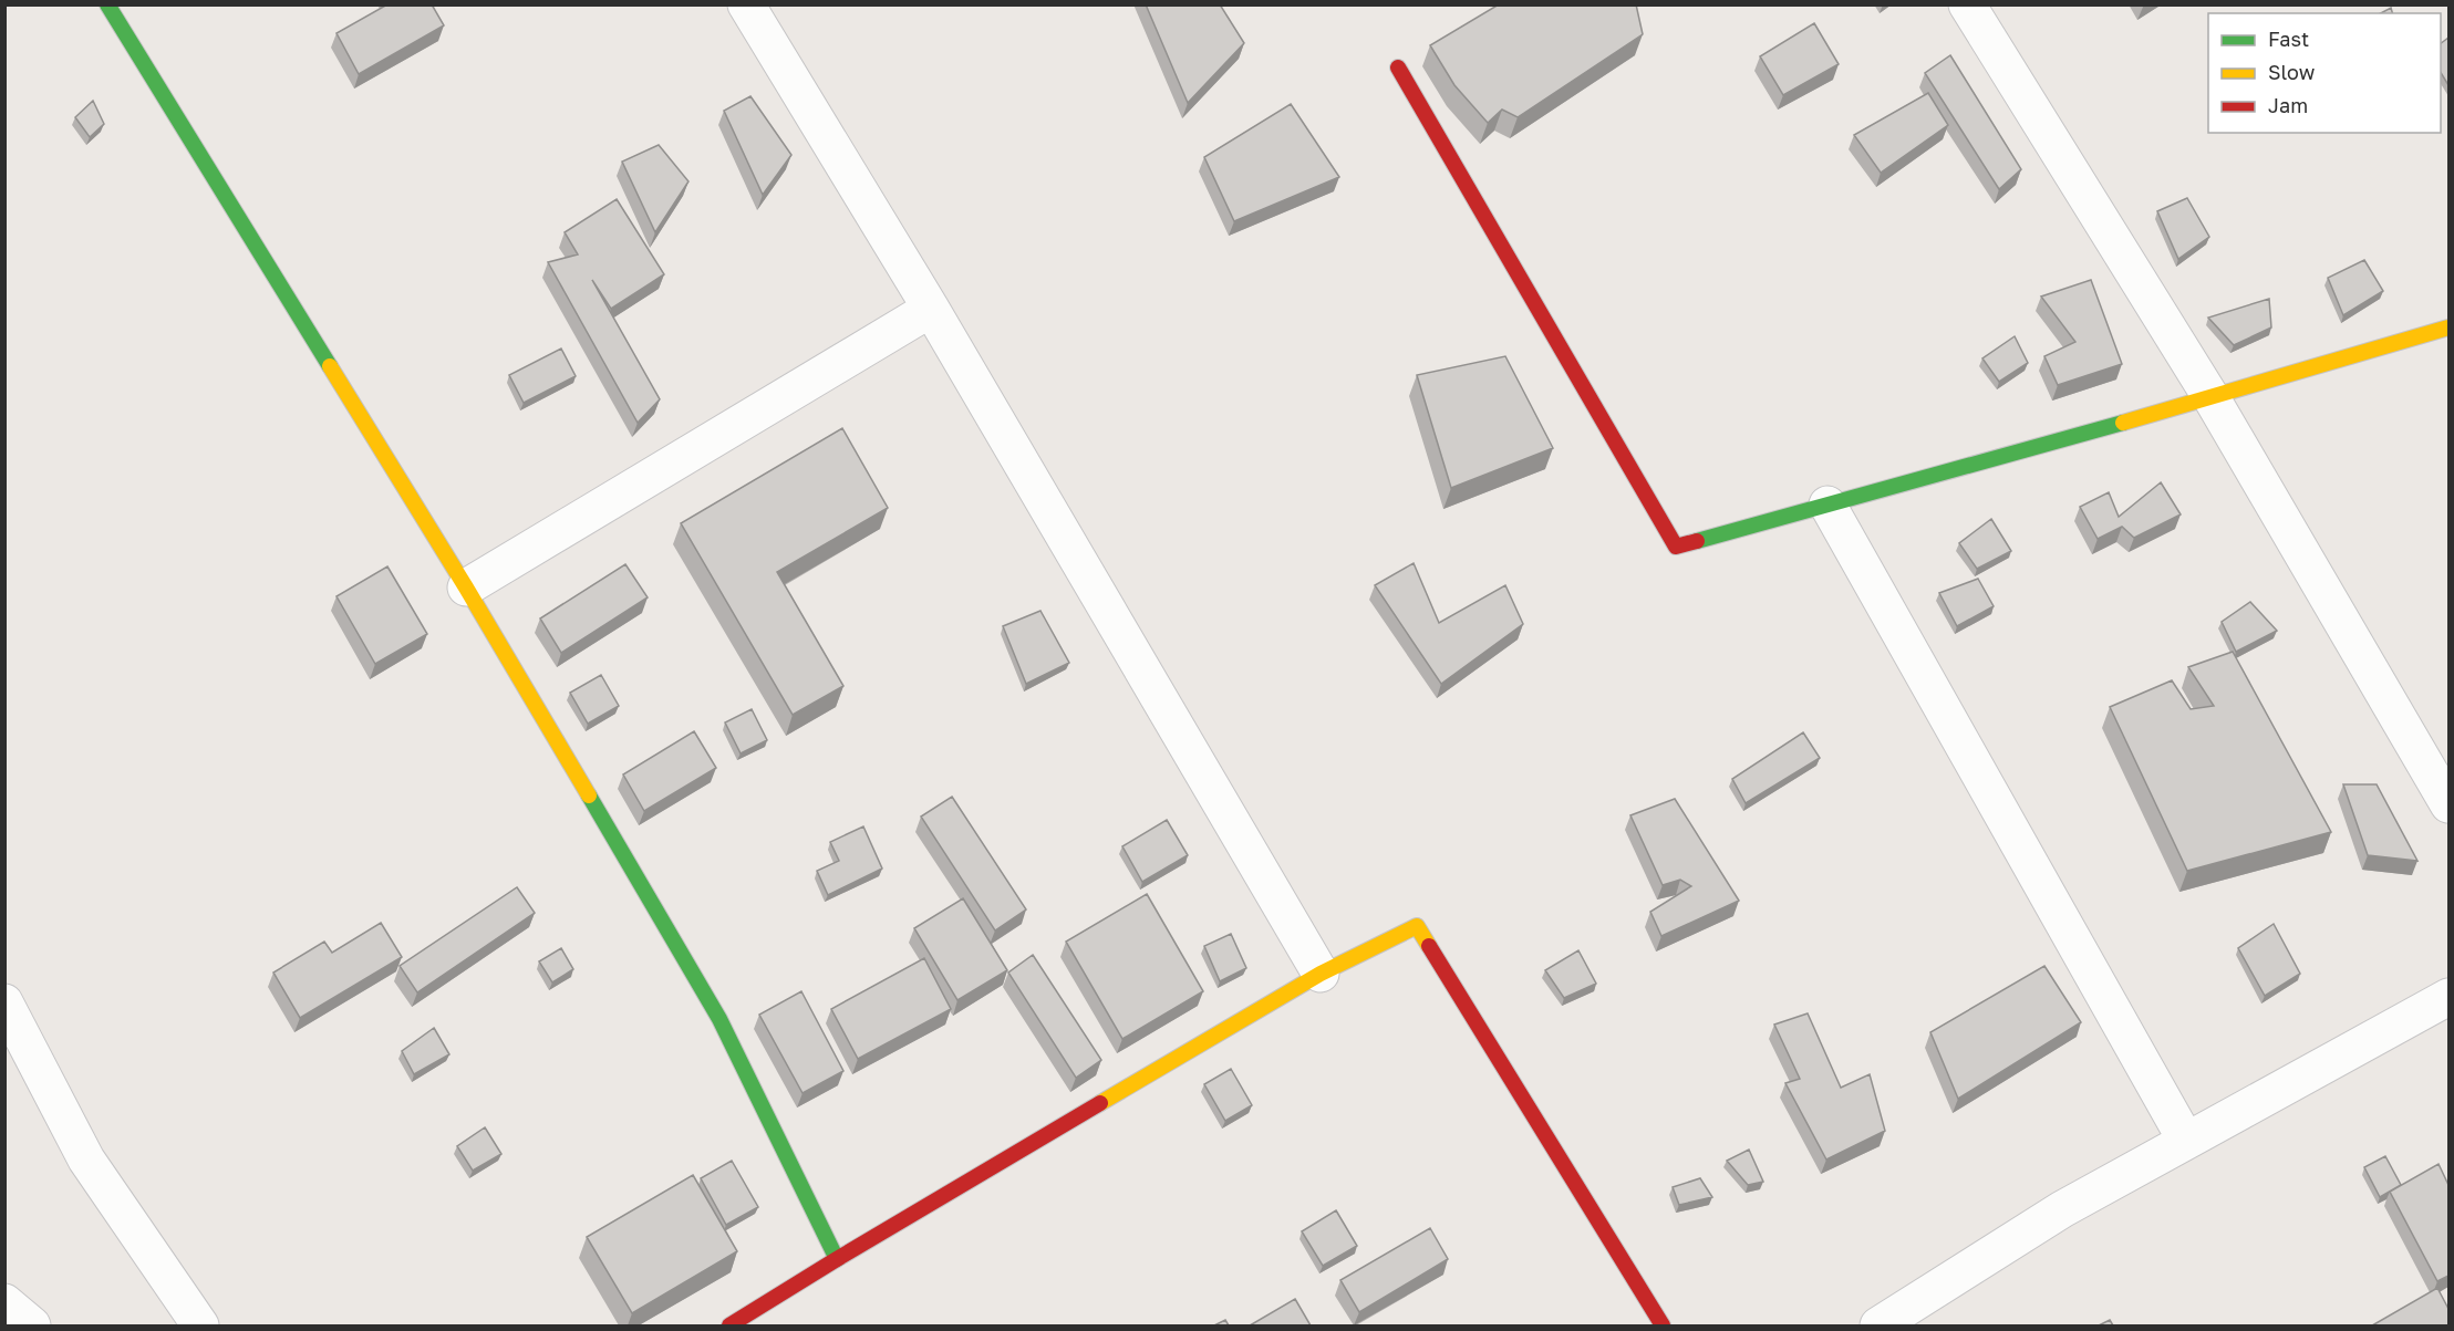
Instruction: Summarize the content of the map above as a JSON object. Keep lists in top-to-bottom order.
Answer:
{
  "legend": ["Fast", "Slow", "Jam"]
}
